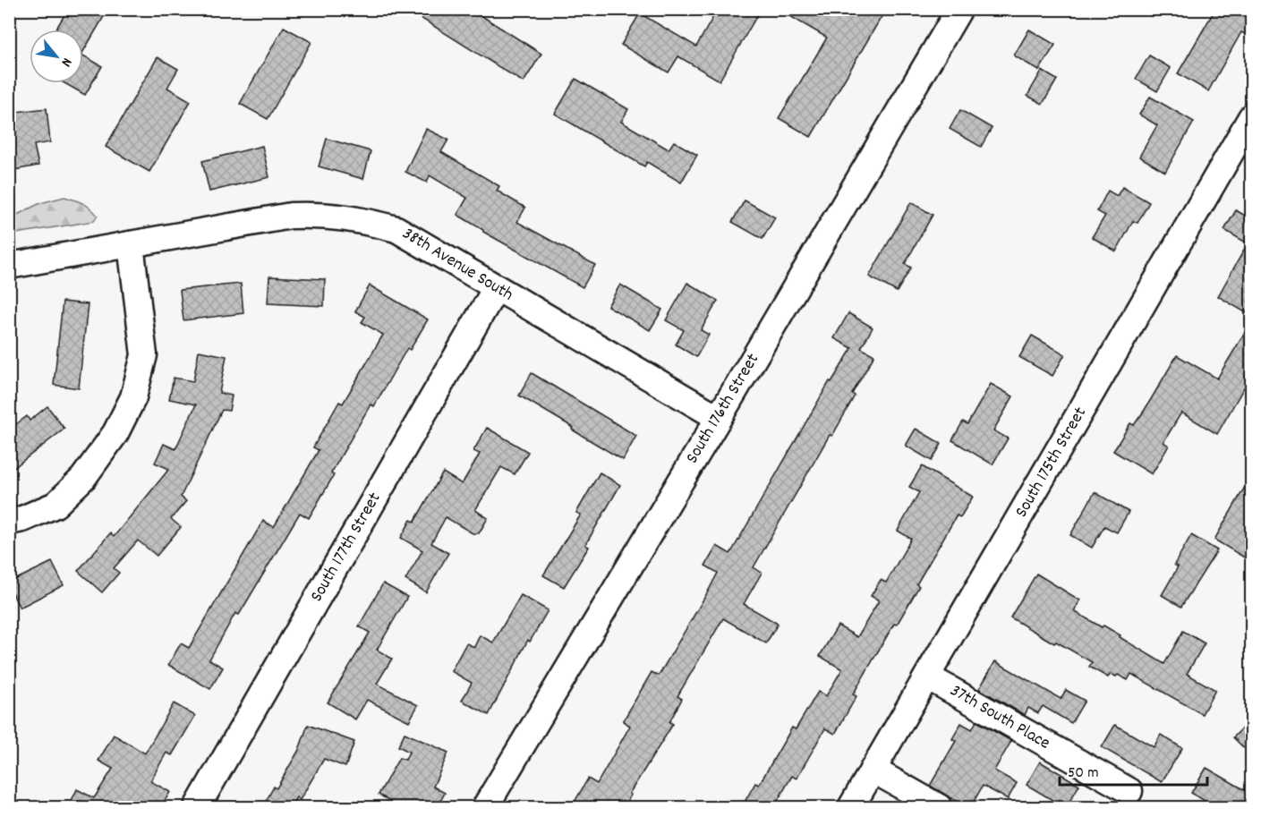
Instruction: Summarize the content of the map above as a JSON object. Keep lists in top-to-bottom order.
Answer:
{
  "streets": {
    "street": [
      "38th Avenue South",
      "South 176th Street",
      "South 175th Street",
      "South 177th Street",
      "37th South Place"
    ]
  },
  "crossings": [
    ["38th Avenue South", "South 176th Street"],
    ["38th Avenue South", "South 177th Street"],
    ["South 175th Street", "37th South Place"]
  ],
  "scale_bar": "50 m",
  "north": "bottom right"
}
